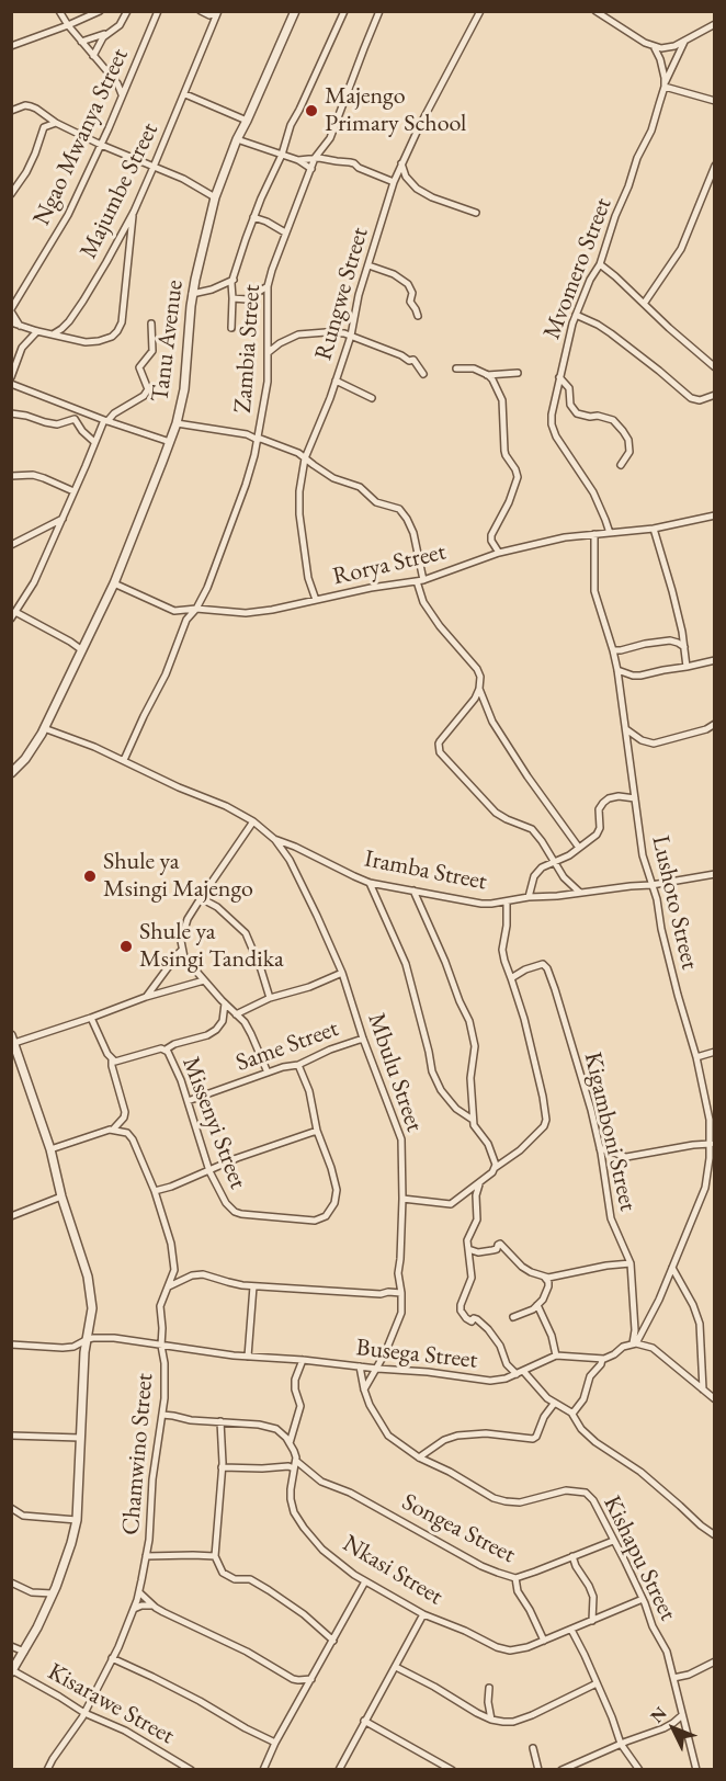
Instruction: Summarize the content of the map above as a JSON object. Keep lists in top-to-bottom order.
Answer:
{
  "streets": {
    "street": [
      "Ngao Mwanya Street",
      "Majumbe Street",
      "Mvomero Street",
      "Rungwe Street",
      "Tanu Avenue",
      "Zambia Street",
      "Rorya Street",
      "Iramba Street",
      "Lushoto Street",
      "Same Street",
      "Mbulu Street",
      "Missenyi Street",
      "Kigamboni Street",
      "Busega Street",
      "Chamwino Street",
      "Songea Street",
      "Kishapu Street",
      "Nkasi Street",
      "Kisarawe Street"
    ]
  },
  "crossings": [
    ["Mvomero Street", "Rorya Street"],
    ["Rungwe Street", "Rorya Street"],
    ["Tanu Avenue", "Rorya Street"],
    ["Tanu Avenue", "Iramba Street"],
    ["Zambia Street", "Rorya Street"],
    ["Zambia Street", "Iramba Street"],
    ["Rorya Street", "Lushoto Street"],
    ["Iramba Street", "Lushoto Street"],
    ["Iramba Street", "Mbulu Street"],
    ["Lushoto Street", "Kigamboni Street"],
    ["Same Street", "Mbulu Street"],
    ["Same Street", "Missenyi Street"],
    ["Mbulu Street", "Busega Street"],
    ["Mbulu Street", "Kishapu Street"],
    ["Busega Street", "Chamwino Street"],
    ["Busega Street", "Kishapu Street"],
    ["Chamwino Street", "Kisarawe Street"],
    ["Songea Street", "Kishapu Street"],
    ["Songea Street", "Nkasi Street"],
    ["Kishapu Street", "Nkasi Street"]
  ],
  "places": ["Majengo Primary School", "Shule ya Msingi Majengo", "Shule ya Msingi Tandika"],
  "north": "top left"
}
